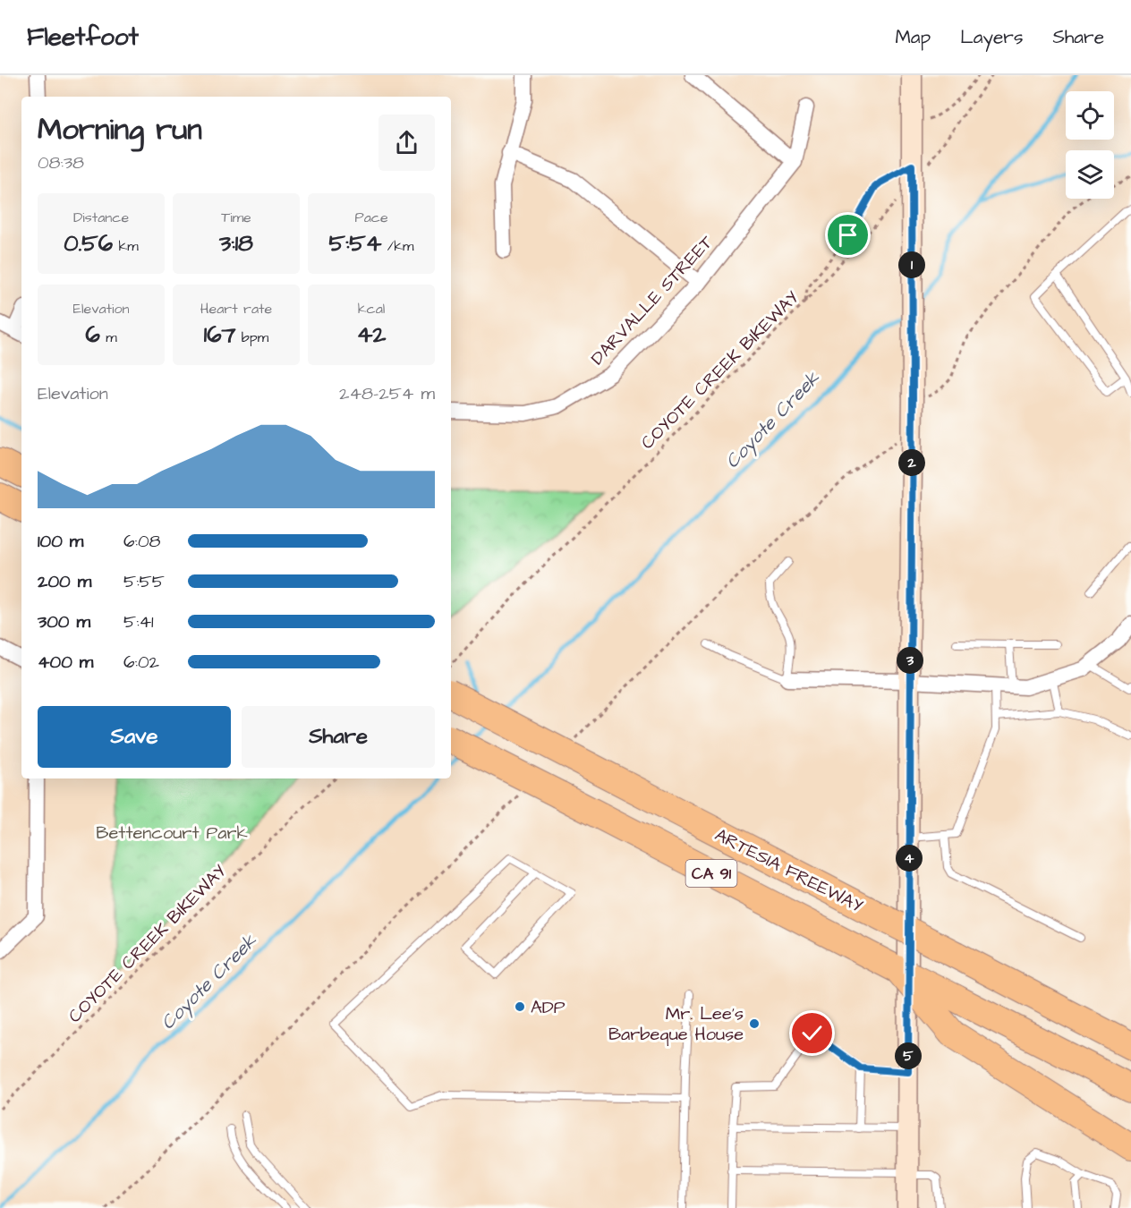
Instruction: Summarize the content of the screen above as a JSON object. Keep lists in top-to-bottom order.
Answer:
{
  "streets": {
    "highway": ["ARTESIA FREEWAY", "CA 91"],
    "street": ["DARVALLE STREET"],
    "path": ["COYOTE CREEK BIKEWAY"]
  },
  "water": ["Coyote Creek"],
  "parks": ["Bettencourt Park"],
  "places": ["ADP", "Mr. Lee's Barbeque House"],
  "page": {
    "header": "Fleetfoot",
    "nav": ["Map", "Layers", "Share"],
    "heading": ["Morning run", "08:38"],
    "stats": [
      ["Distance", "0.56 km"],
      ["Time", "3:18"],
      ["Pace", "5:54 /km"],
      ["Elevation", "6 m"],
      ["Heart rate", "167 bpm"],
      ["kcal", "42"]
    ],
    "pins": [
      "1",
      "2",
      "3",
      "4",
      "5"
    ],
    "chart": ["Elevation", "248–254 m"],
    "list": [
      {
        "name": "100 m",
        "note": "6:08"
      },
      {
        "name": "200 m",
        "note": "5:55"
      },
      {
        "name": "300 m",
        "note": "5:41"
      },
      {
        "name": "400 m",
        "note": "6:02"
      }
    ],
    "buttons": ["Save", "Share"]
  }
}
